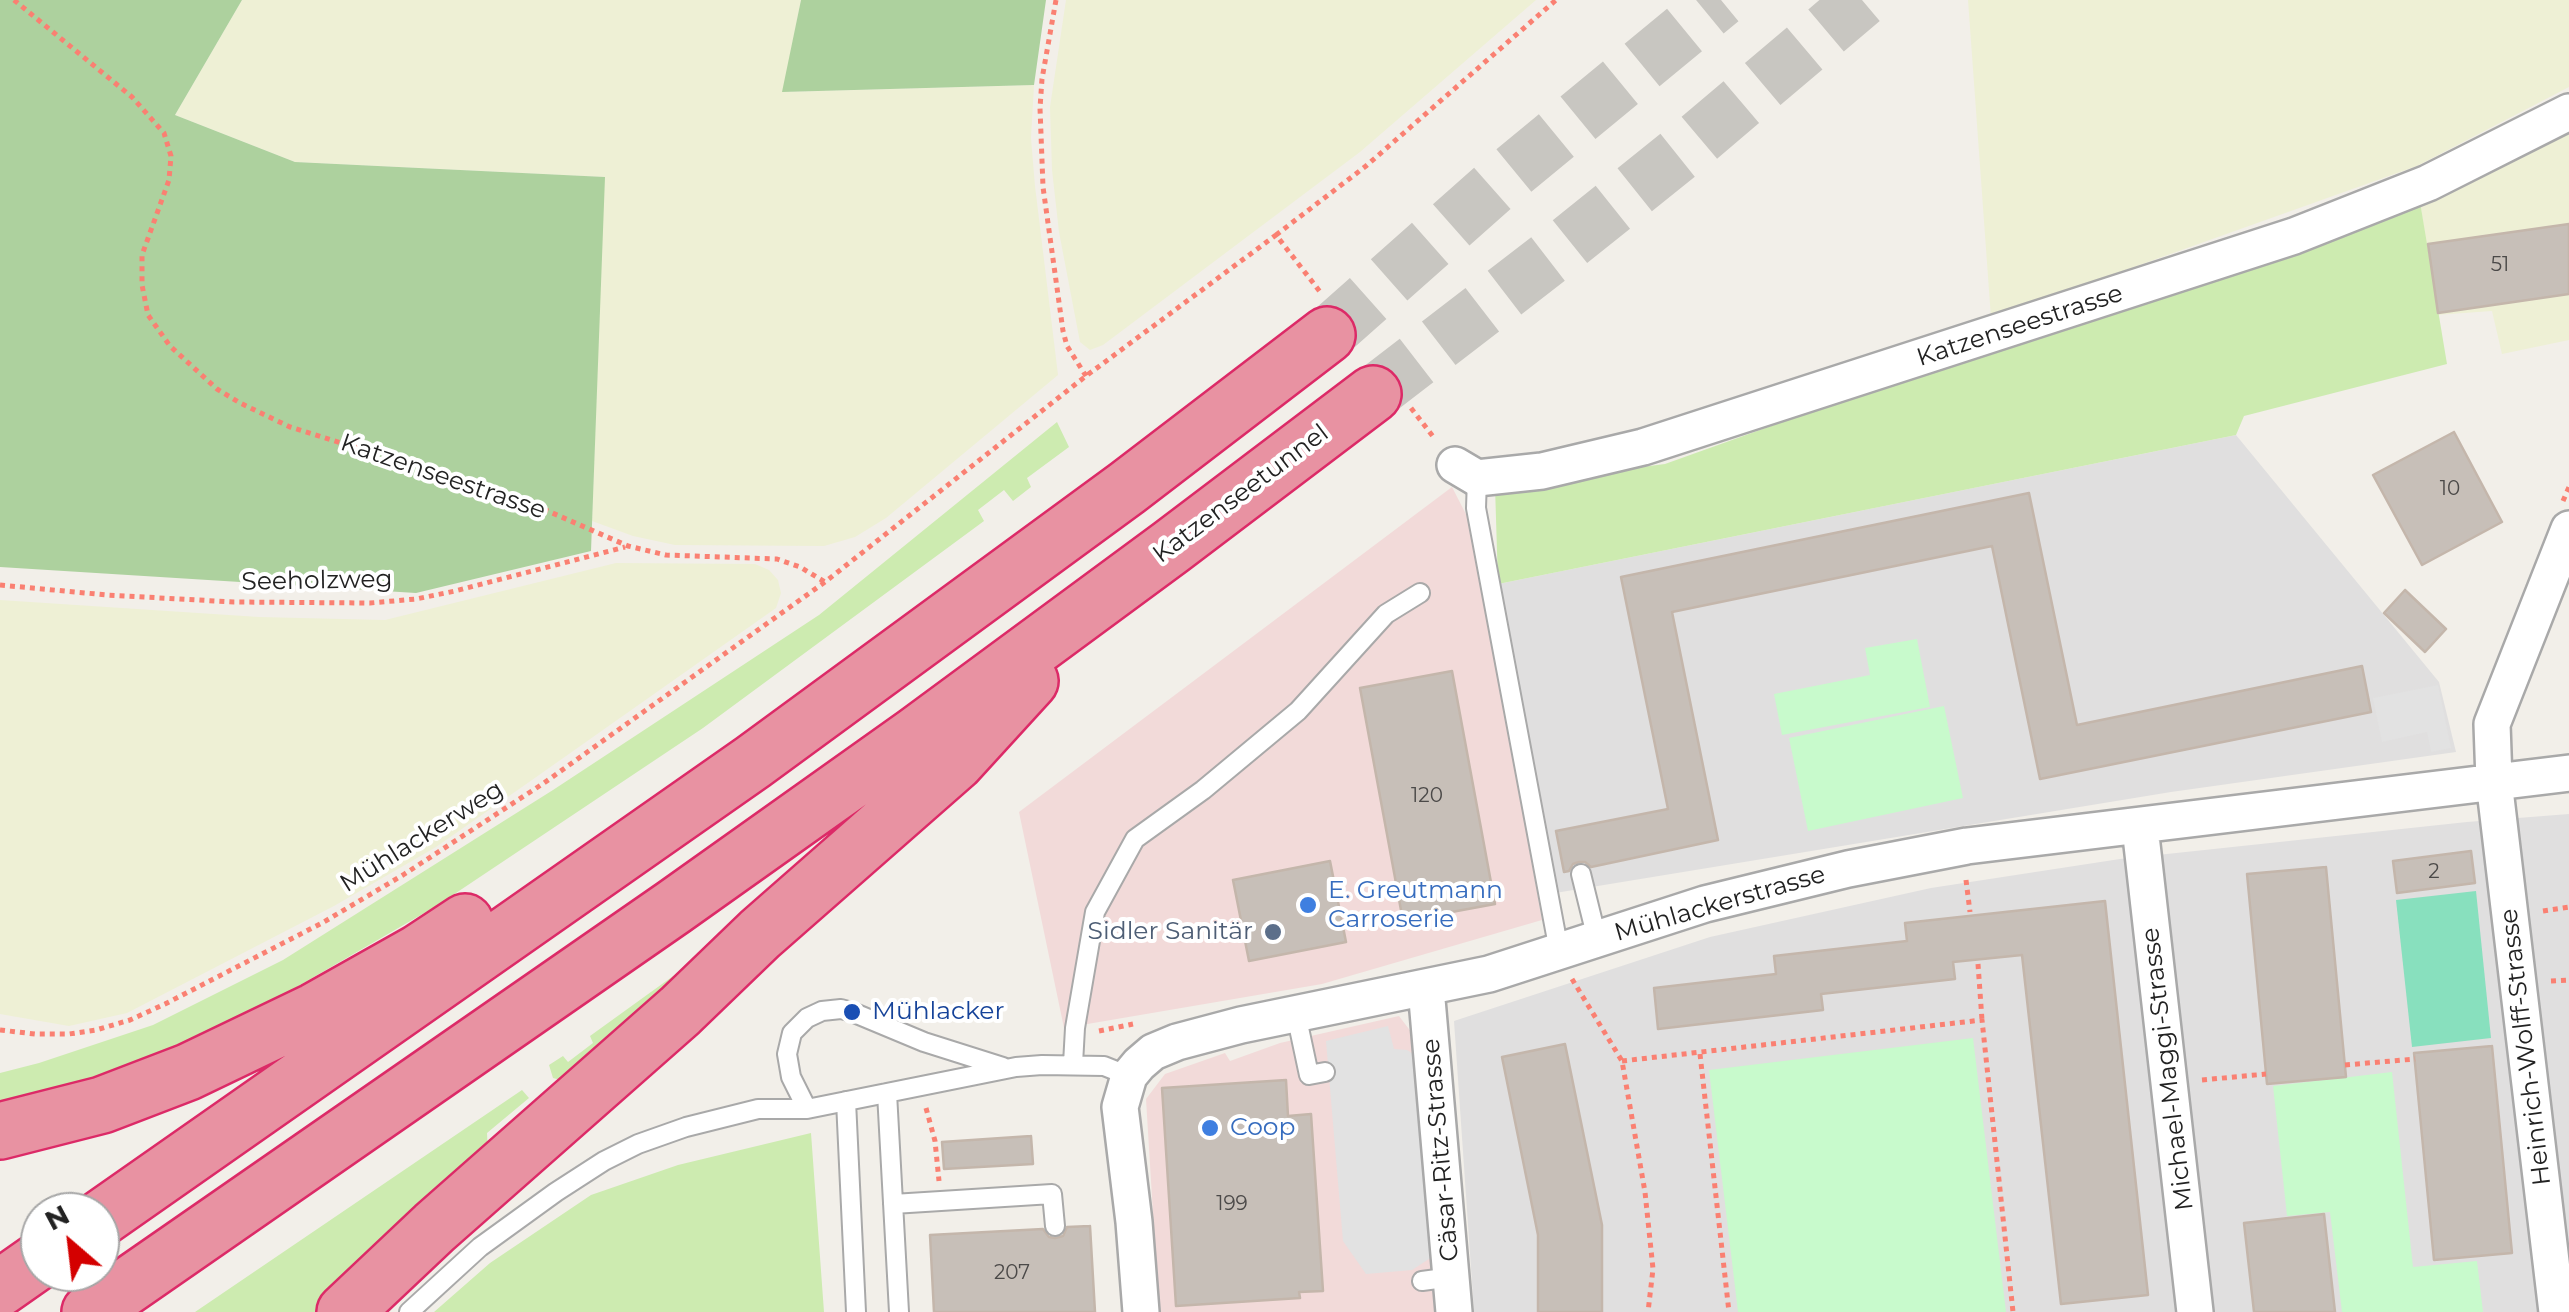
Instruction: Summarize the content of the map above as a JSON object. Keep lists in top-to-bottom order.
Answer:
{
  "streets": {
    "highway": ["Katzenseetunnel"],
    "street": [
      "Katzenseestrasse",
      "Mühlackerstrasse",
      "Heinrich-Wolff-Strasse",
      "Michael-Maggi-Strasse",
      "Cäsar-Ritz-Strasse"
    ],
    "path": ["Seeholzweg", "Mühlackerweg"]
  },
  "crossings": [
    ["Katzenseestrasse", "Seeholzweg"],
    ["Katzenseestrasse", "Mühlackerweg"],
    ["Mühlackerstrasse", "Heinrich-Wolff-Strasse"],
    ["Mühlackerstrasse", "Michael-Maggi-Strasse"],
    ["Mühlackerstrasse", "Cäsar-Ritz-Strasse"]
  ],
  "places": [
    "E. Greutmann Carroserie",
    "Sidler Sanitär",
    "Mühlacker",
    "Coop"
  ],
  "house_numbers": [
    "51",
    "10",
    "120",
    "2",
    "199",
    "207"
  ],
  "north": "top left"
}
